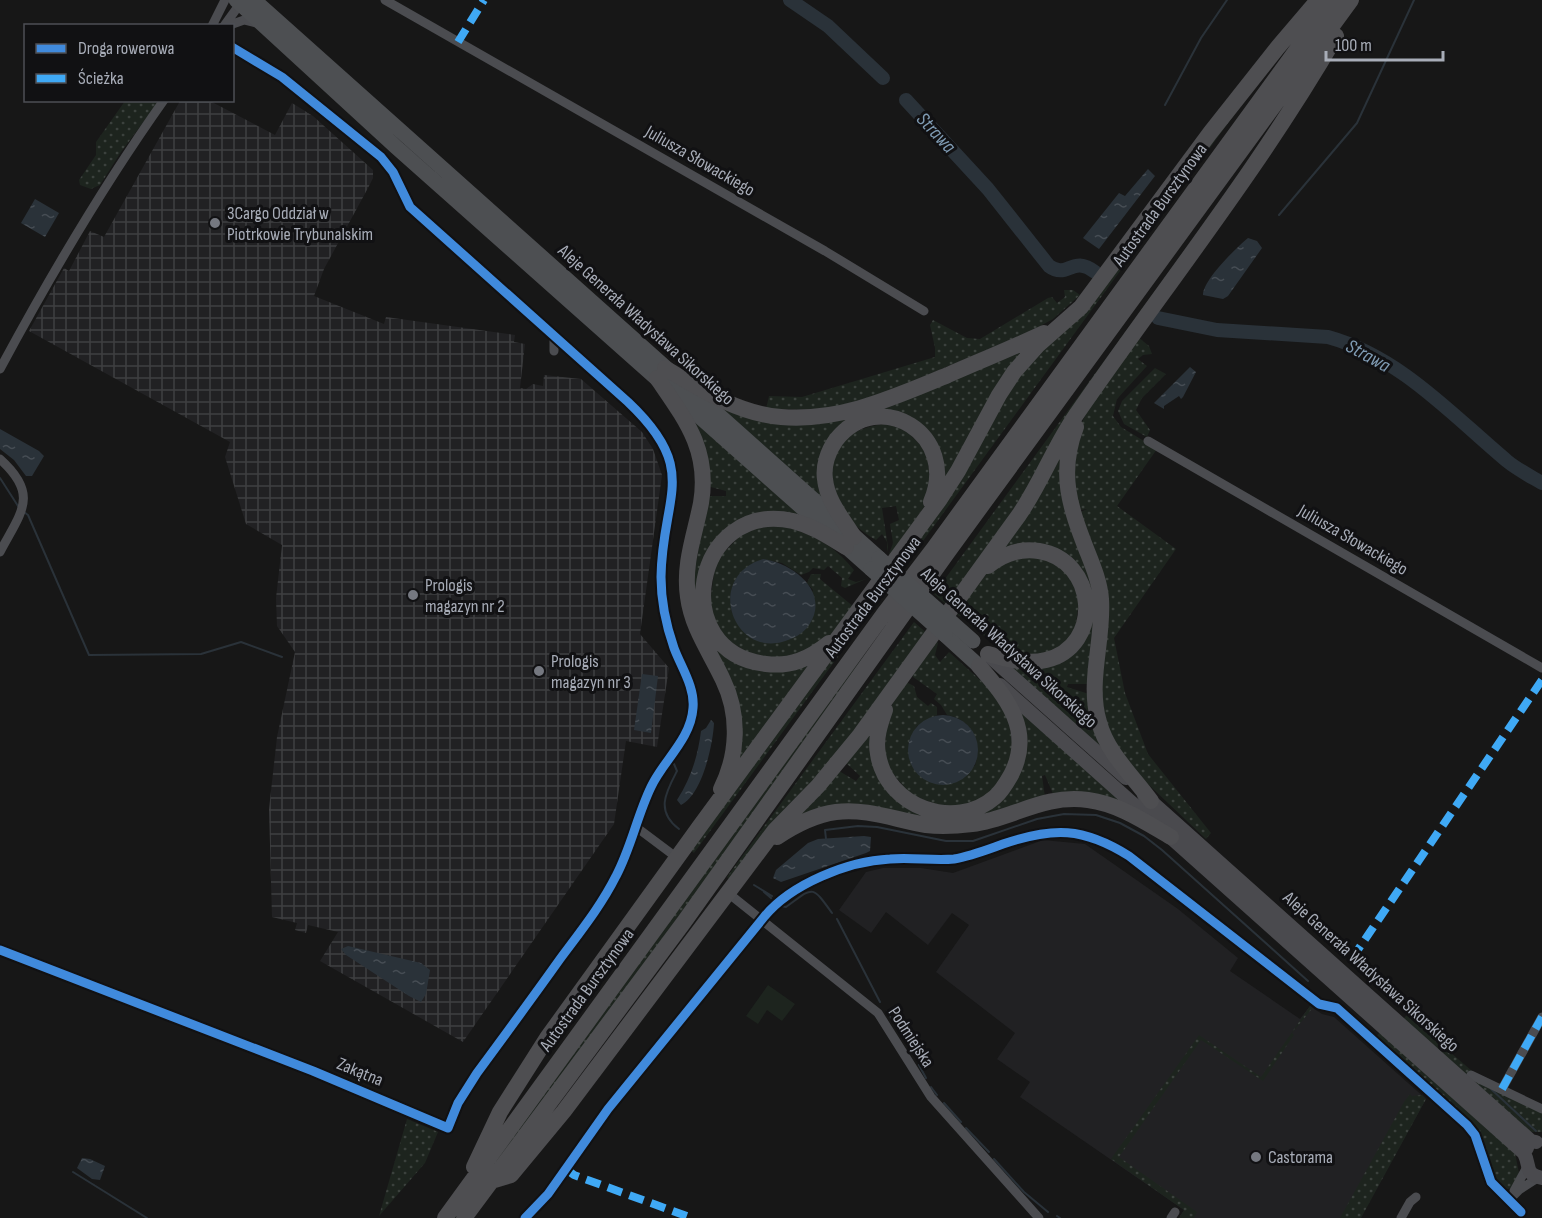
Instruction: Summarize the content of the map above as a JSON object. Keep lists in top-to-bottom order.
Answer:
{
  "streets": {
    "highway": ["Autostrada Bursztynowa"],
    "main road": ["Aleje Generała Władysława Sikorskiego"],
    "street": ["Juliusza Słowackiego", "Podmiejska", "Zakątna"]
  },
  "water": ["Strawa"],
  "places": [
    "3Cargo Oddział w Piotrkowie Trybunalskim",
    "Prologis magazyn nr 2",
    "Prologis magazyn nr 3",
    "Castorama"
  ],
  "legend": ["Droga rowerowa", "Ścieżka"],
  "scale_bar": "100 m"
}
